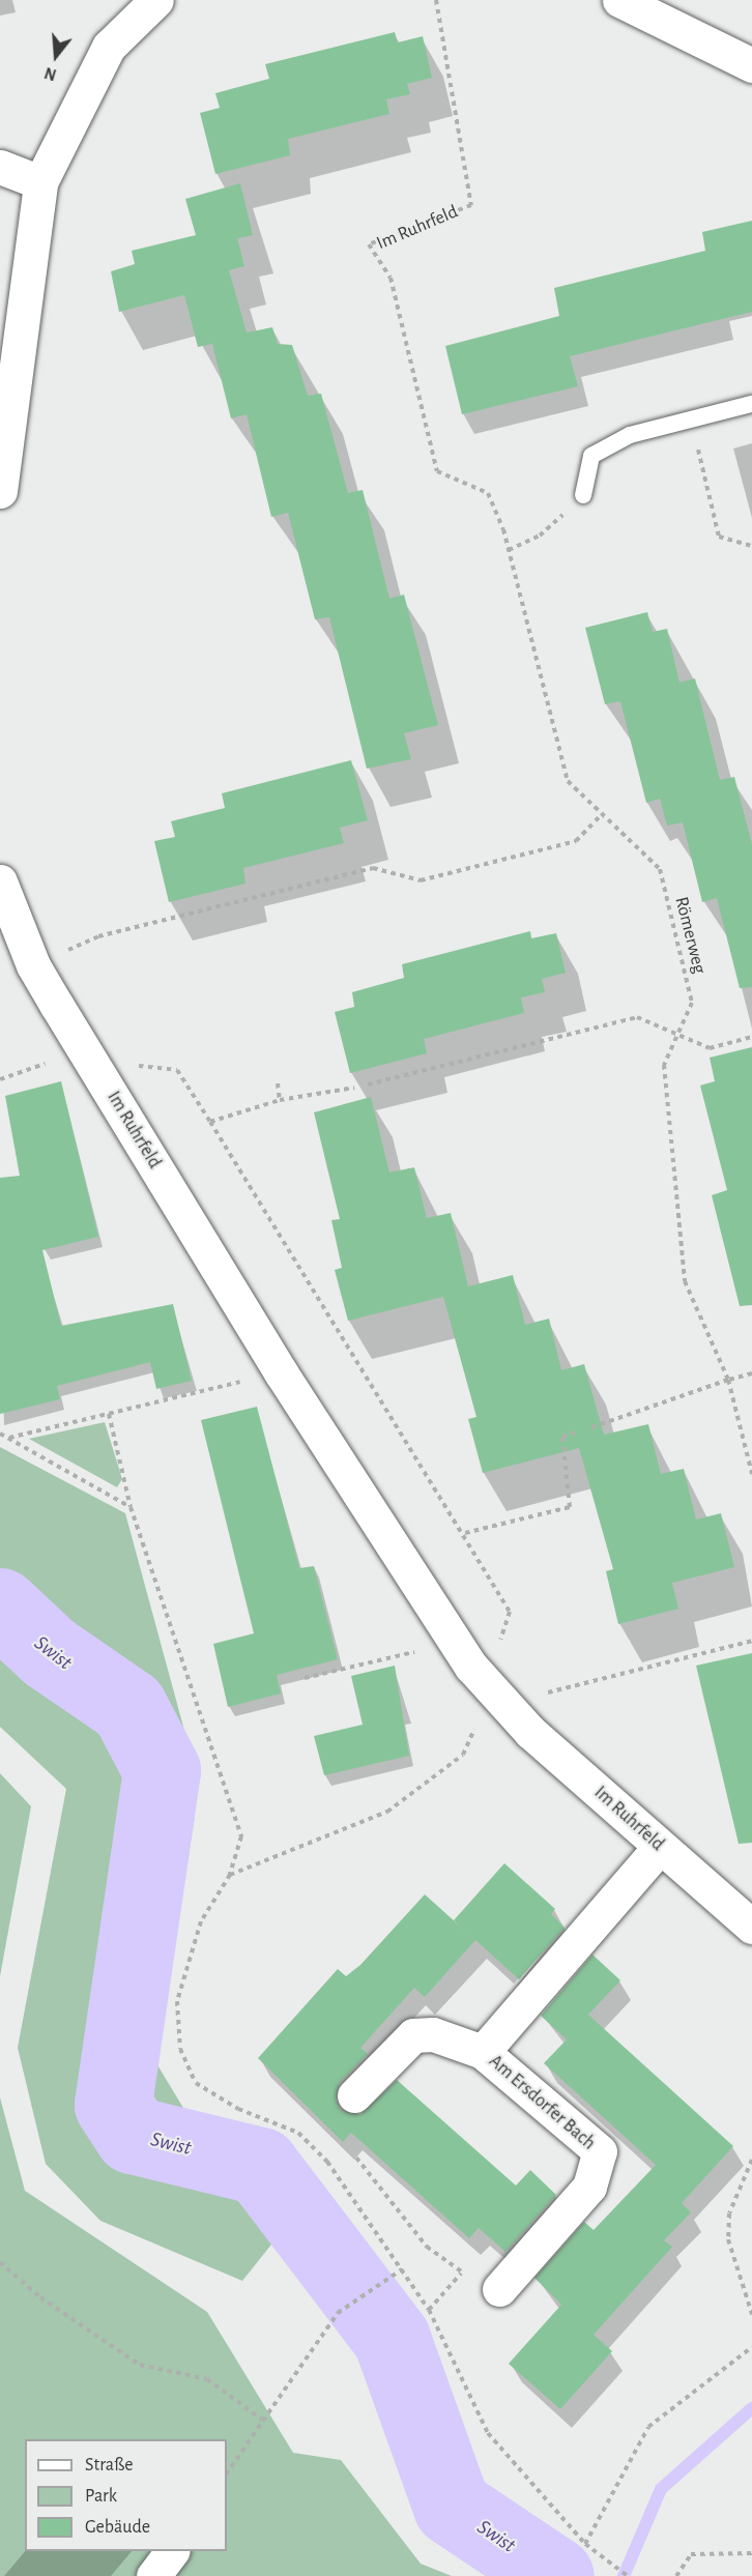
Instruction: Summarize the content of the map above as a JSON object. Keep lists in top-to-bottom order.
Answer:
{
  "streets": {
    "street": ["Im Ruhrfeld", "Am Ersdorfer Bach"],
    "path": ["Römerweg"]
  },
  "crossings": [
    ["Im Ruhrfeld", "Römerweg"],
    ["Im Ruhrfeld", "Am Ersdorfer Bach"]
  ],
  "water": ["Swist"],
  "legend": ["Straße", "Park", "Gebäude"],
  "north": "bottom"
}
